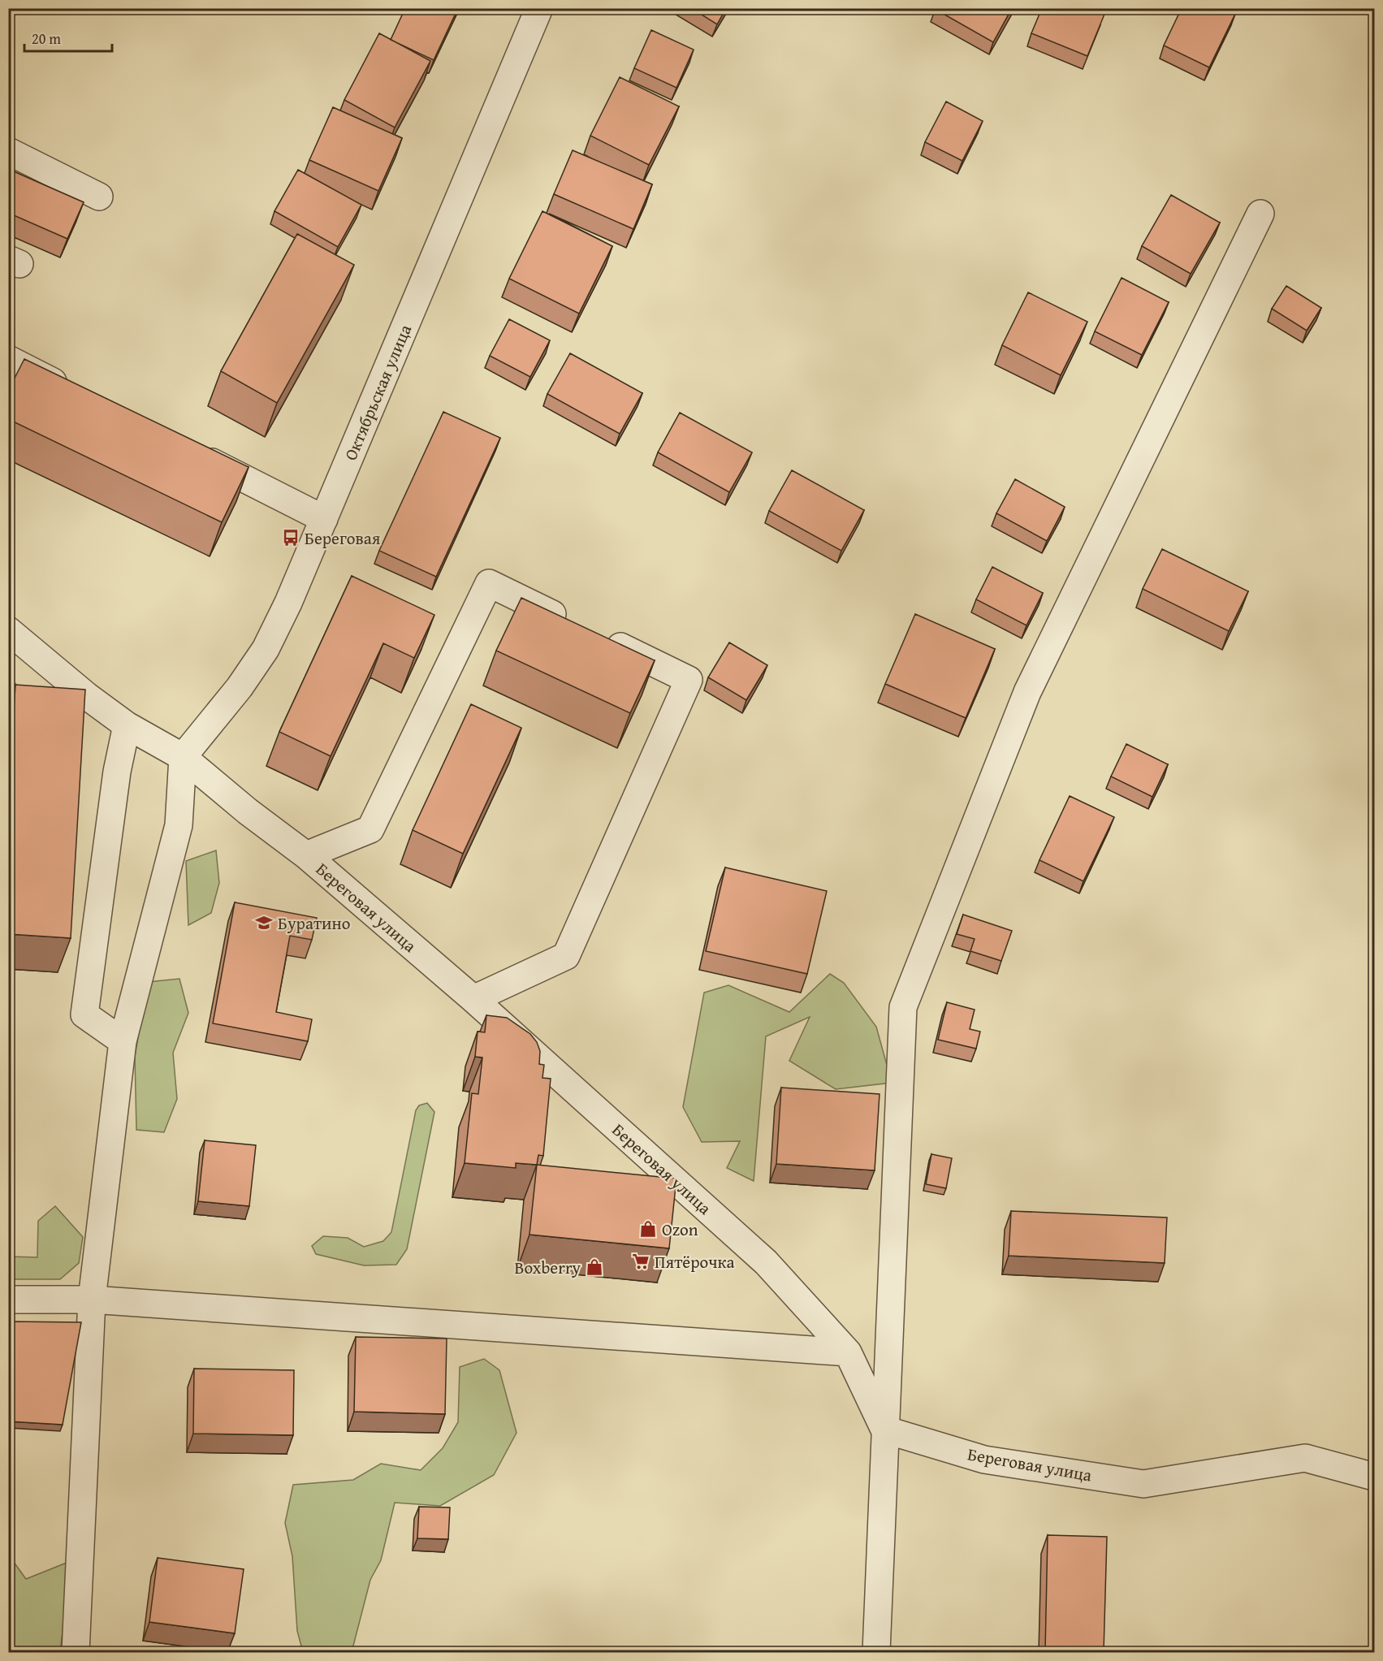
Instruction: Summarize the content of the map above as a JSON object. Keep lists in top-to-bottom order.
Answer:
{
  "streets": {
    "street": ["Октябрьская улица", "Береговая улица"]
  },
  "crossings": [
    ["Октябрьская улица", "Береговая улица"]
  ],
  "places": {
    "bus stop": ["Береговая"],
    "school or university": ["Буратино"],
    "shop": ["Ozon", "Boxberry"],
    "supermarket": ["Пятёрочка"]
  },
  "scale_bar": "20 m"
}
